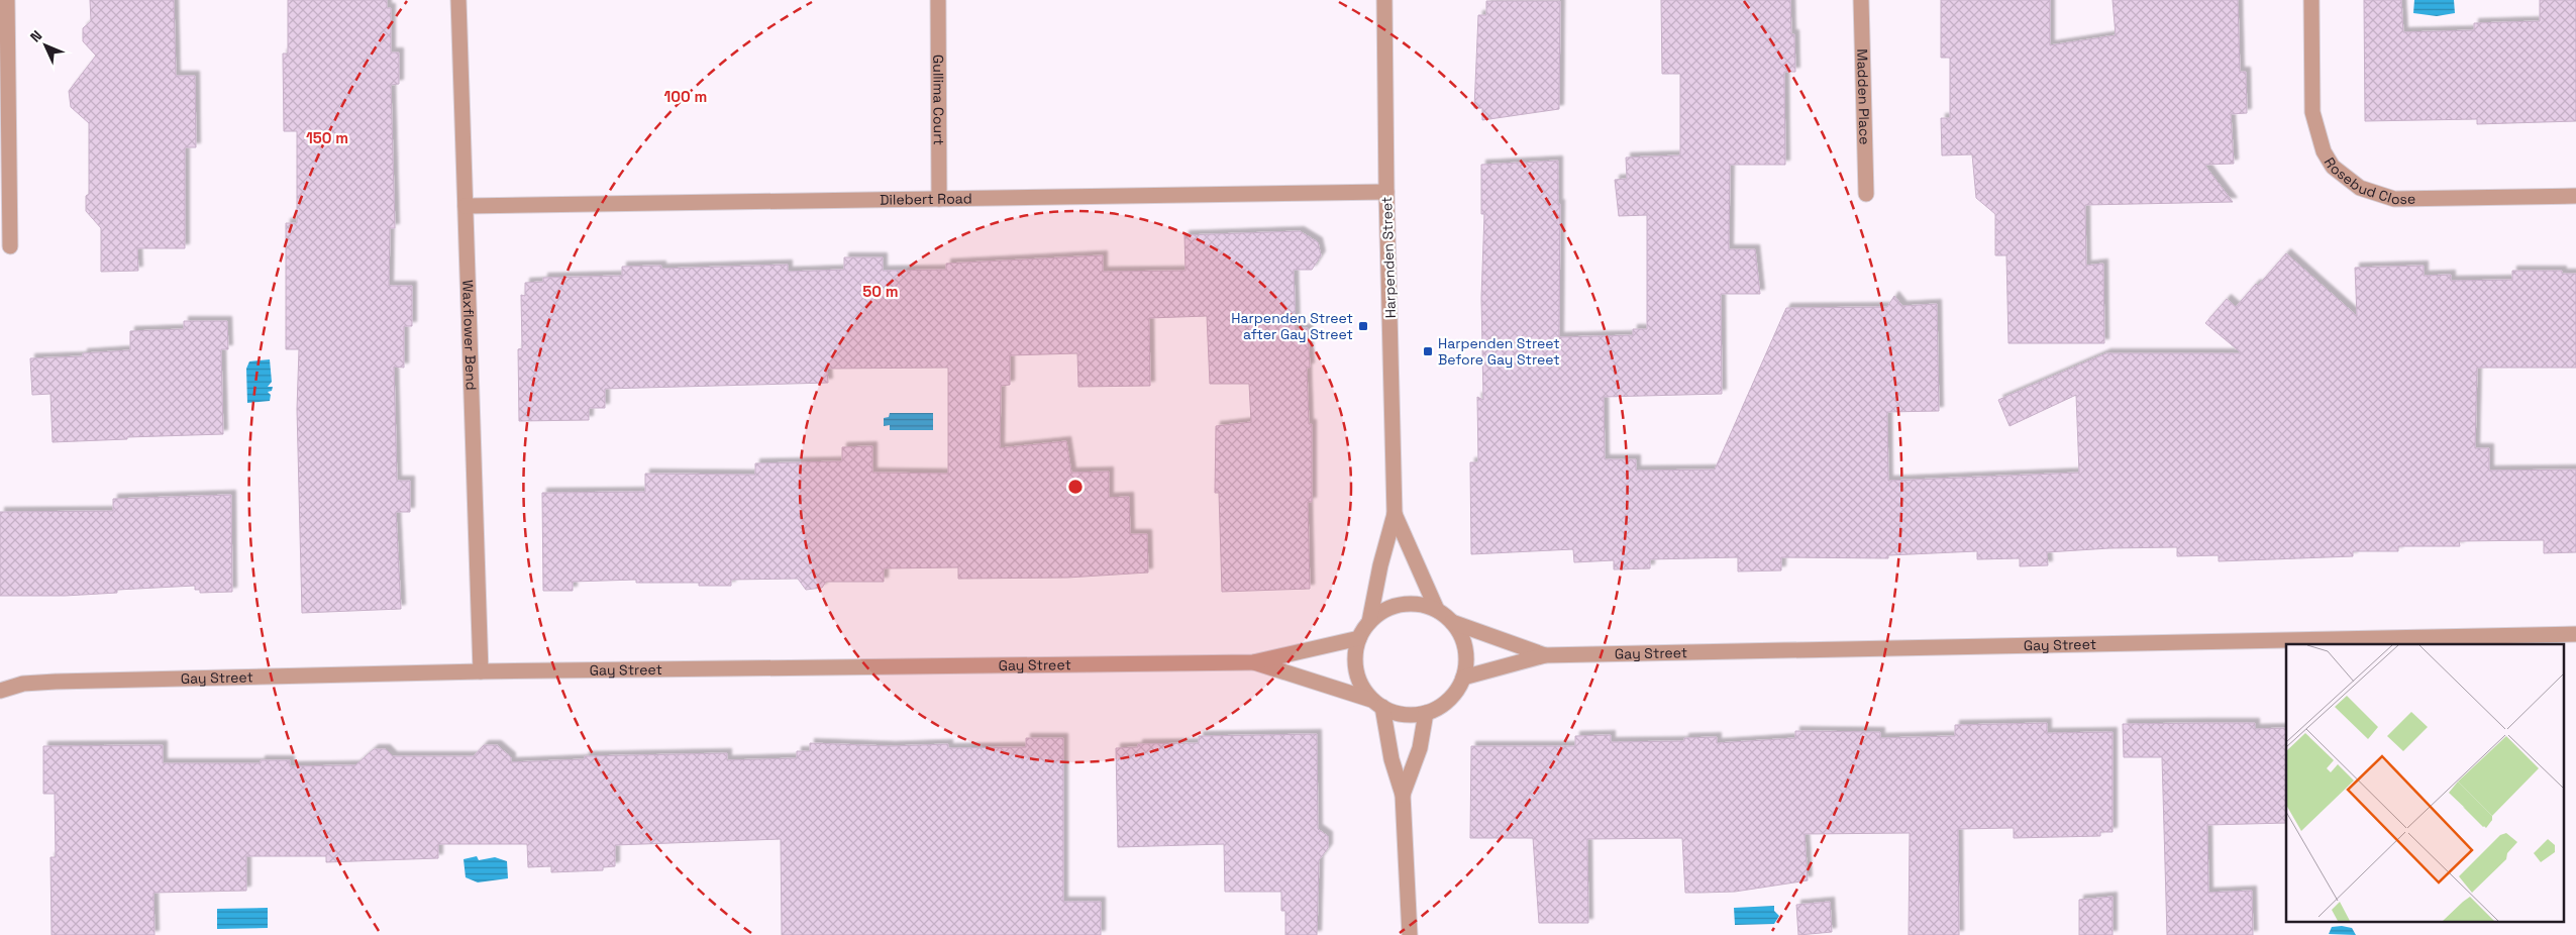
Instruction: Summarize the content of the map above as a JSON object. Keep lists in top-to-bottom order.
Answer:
{
  "streets": {
    "street": [
      "Madden Place",
      "Gullima Court",
      "Rosebud Close",
      "Dilebert Road",
      "Harpenden Street",
      "Waxflower Bend",
      "Gay Street"
    ]
  },
  "crossings": [
    ["Gullima Court", "Dilebert Road"],
    ["Dilebert Road", "Harpenden Street"],
    ["Dilebert Road", "Waxflower Bend"],
    ["Harpenden Street", "Gay Street"],
    ["Waxflower Bend", "Gay Street"]
  ],
  "places": {
    "transit": ["Harpenden Street after Gay Street", "Harpenden Street Before Gay Street"]
  },
  "north": "top left",
  "rings": ["100 m", "150 m", "50 m"]
}
